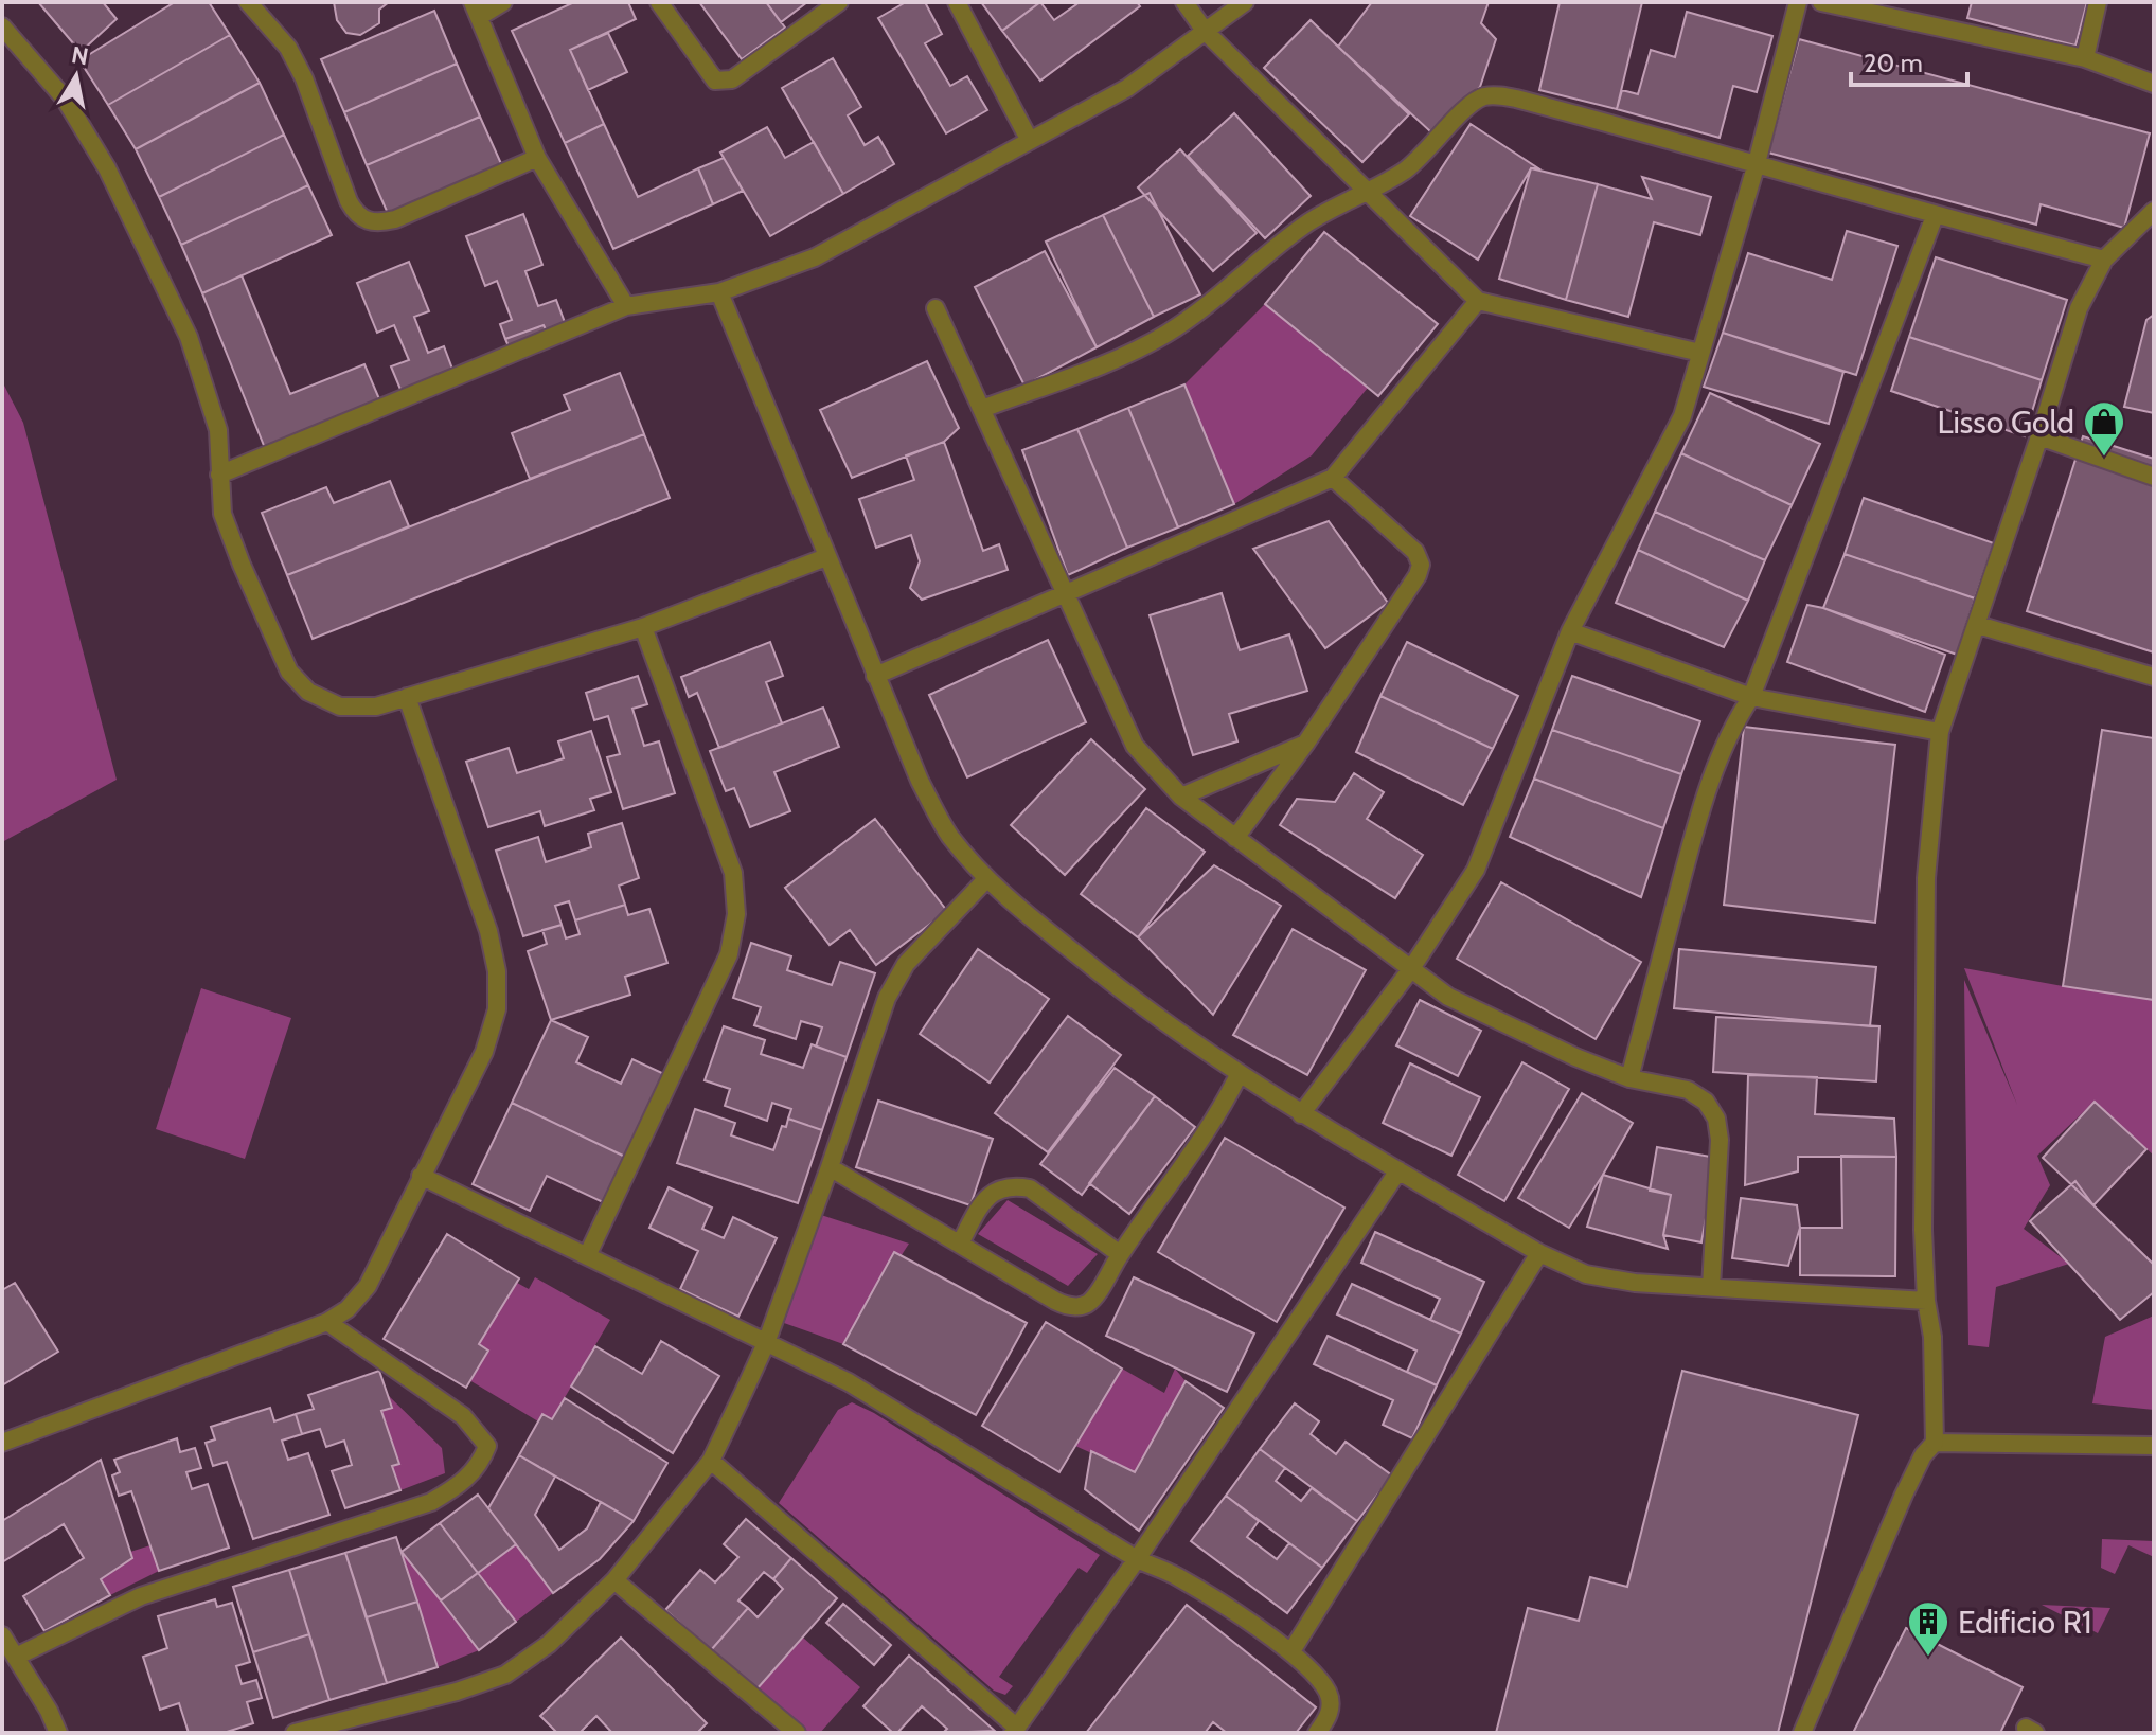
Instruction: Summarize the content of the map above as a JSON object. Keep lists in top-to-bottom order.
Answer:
{
  "places": {
    "shop": ["Lisso Gold"],
    "building": ["Edificio R1"]
  },
  "scale_bar": "20 m",
  "north": "top"
}
